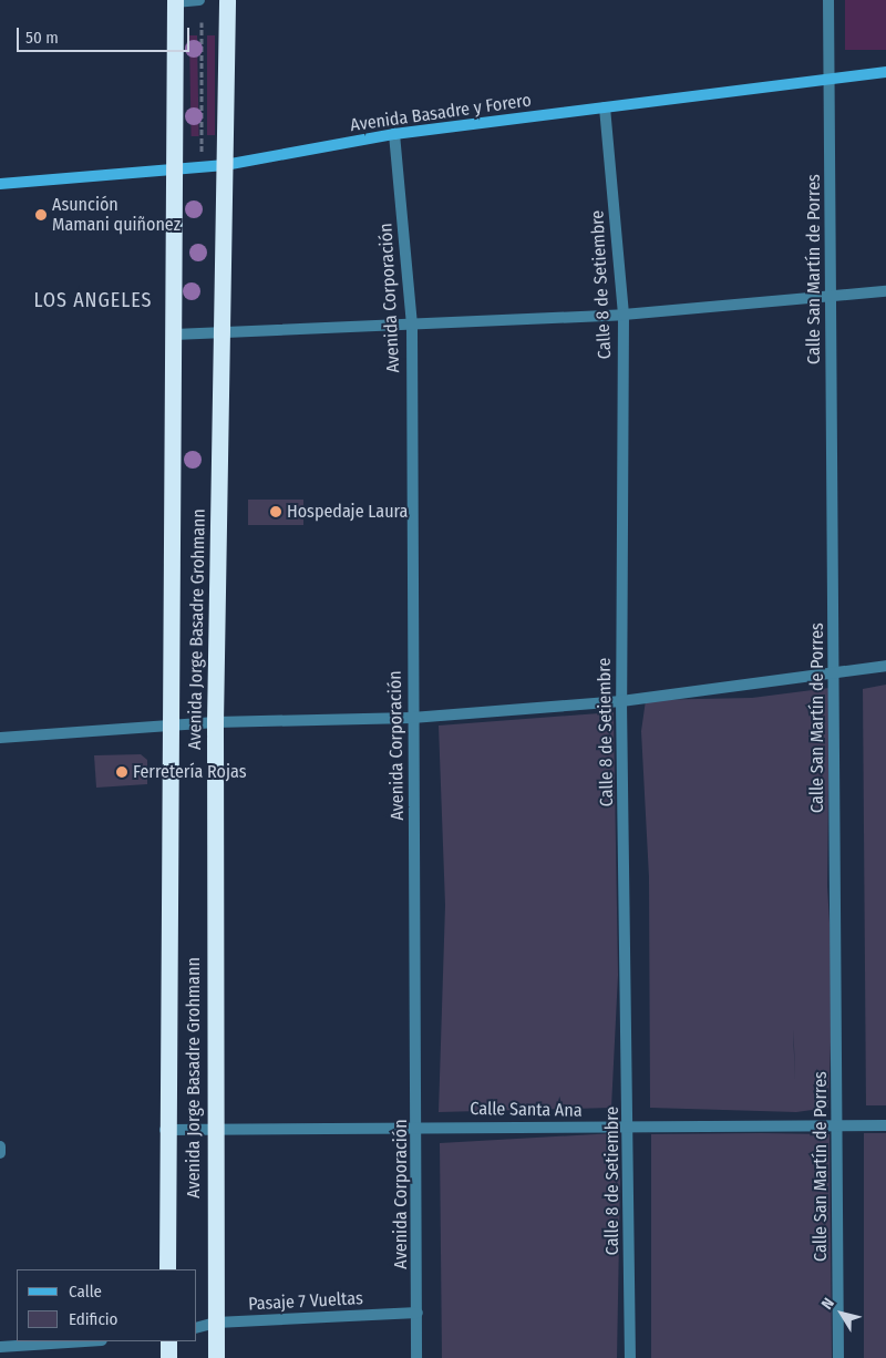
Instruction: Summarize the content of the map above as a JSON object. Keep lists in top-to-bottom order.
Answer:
{
  "streets": {
    "highway": ["Avenida Jorge Basadre Grohmann"],
    "street": [
      "Avenida Basadre y Forero",
      "Calle San Martín de Porres",
      "Calle 8 de Setiembre",
      "Avenida Corporación",
      "Calle Santa Ana",
      "Pasaje 7 Vueltas"
    ]
  },
  "crossings": [
    ["Avenida Basadre y Forero", "Calle San Martín de Porres"],
    ["Avenida Basadre y Forero", "Calle 8 de Setiembre"],
    ["Avenida Basadre y Forero", "Avenida Corporación"],
    ["Avenida Basadre y Forero", "Avenida Jorge Basadre Grohmann"],
    ["Calle San Martín de Porres", "Calle Santa Ana"],
    ["Calle 8 de Setiembre", "Calle Santa Ana"],
    ["Avenida Corporación", "Calle Santa Ana"],
    ["Avenida Corporación", "Pasaje 7 Vueltas"],
    ["Avenida Jorge Basadre Grohmann", "Calle Santa Ana"],
    ["Avenida Jorge Basadre Grohmann", "Pasaje 7 Vueltas"]
  ],
  "districts": ["LOS ANGELES"],
  "places": ["Asunción Mamani quiñonez", "Hospedaje Laura", "Ferretería Rojas"],
  "legend": ["Calle", "Edificio"],
  "scale_bar": "50 m",
  "north": "top left"
}
